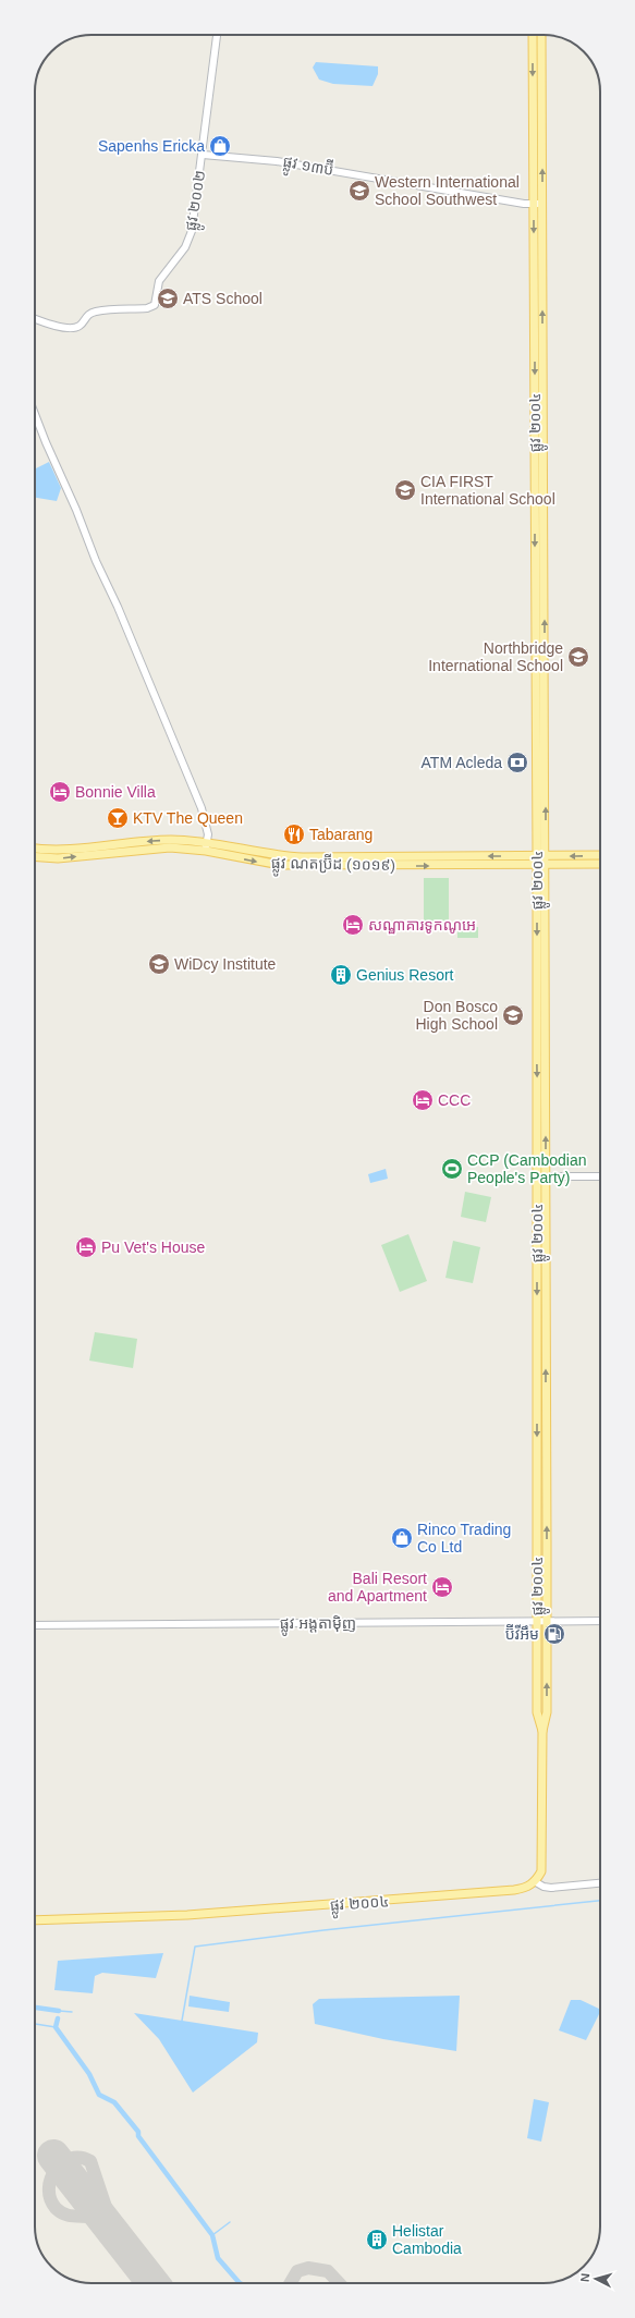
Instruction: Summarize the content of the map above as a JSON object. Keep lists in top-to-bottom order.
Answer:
{
  "streets": {
    "main road": ["ផ្លូវ ២០០៤", "ផ្លូវ ណតប្រ៊ីដ (១០១៩)"],
    "street": ["ផ្លូវ ១៣ប៊ី", "ផ្លូវ ២០០២", "ផ្លូវ អង្តតាម៉ិញ"]
  },
  "crossings": [
    ["ផ្លូវ ១៣ប៊ី", "ផ្លូវ ២០០២"],
    ["ផ្លូវ ១៣ប៊ី", "ផ្លូវ ២០០៤"],
    ["ផ្លូវ ២០០៤", "ផ្លូវ ណតប្រ៊ីដ (១០១៩)"],
    ["ផ្លូវ ២០០៤", "ផ្លូវ អង្តតាម៉ិញ"]
  ],
  "places": {
    "shop": ["Sapenhs Ericka", "Rinco Trading Co Ltd"],
    "school or university": [
      "Western International School Southwest",
      "ATS School",
      "CIA FIRST International School",
      "Northbridge International School",
      "WiDcy Institute",
      "Don Bosco High School"
    ],
    "bank": ["ATM Acleda"],
    "hotel": [
      "Bonnie Villa",
      "សណ្ឋាគារទូកណូអេ",
      "CCC",
      "Pu Vet's House",
      "Bali Resort and Apartment"
    ],
    "bar": ["KTV The Queen"],
    "restaurant": ["Tabarang"],
    "building": ["Genius Resort", "Helistar Cambodia"],
    "sports": ["CCP (Cambodian People's Party)"],
    "fuel station": ["ប៊ីវីអឹម"]
  },
  "north": "left"
}
